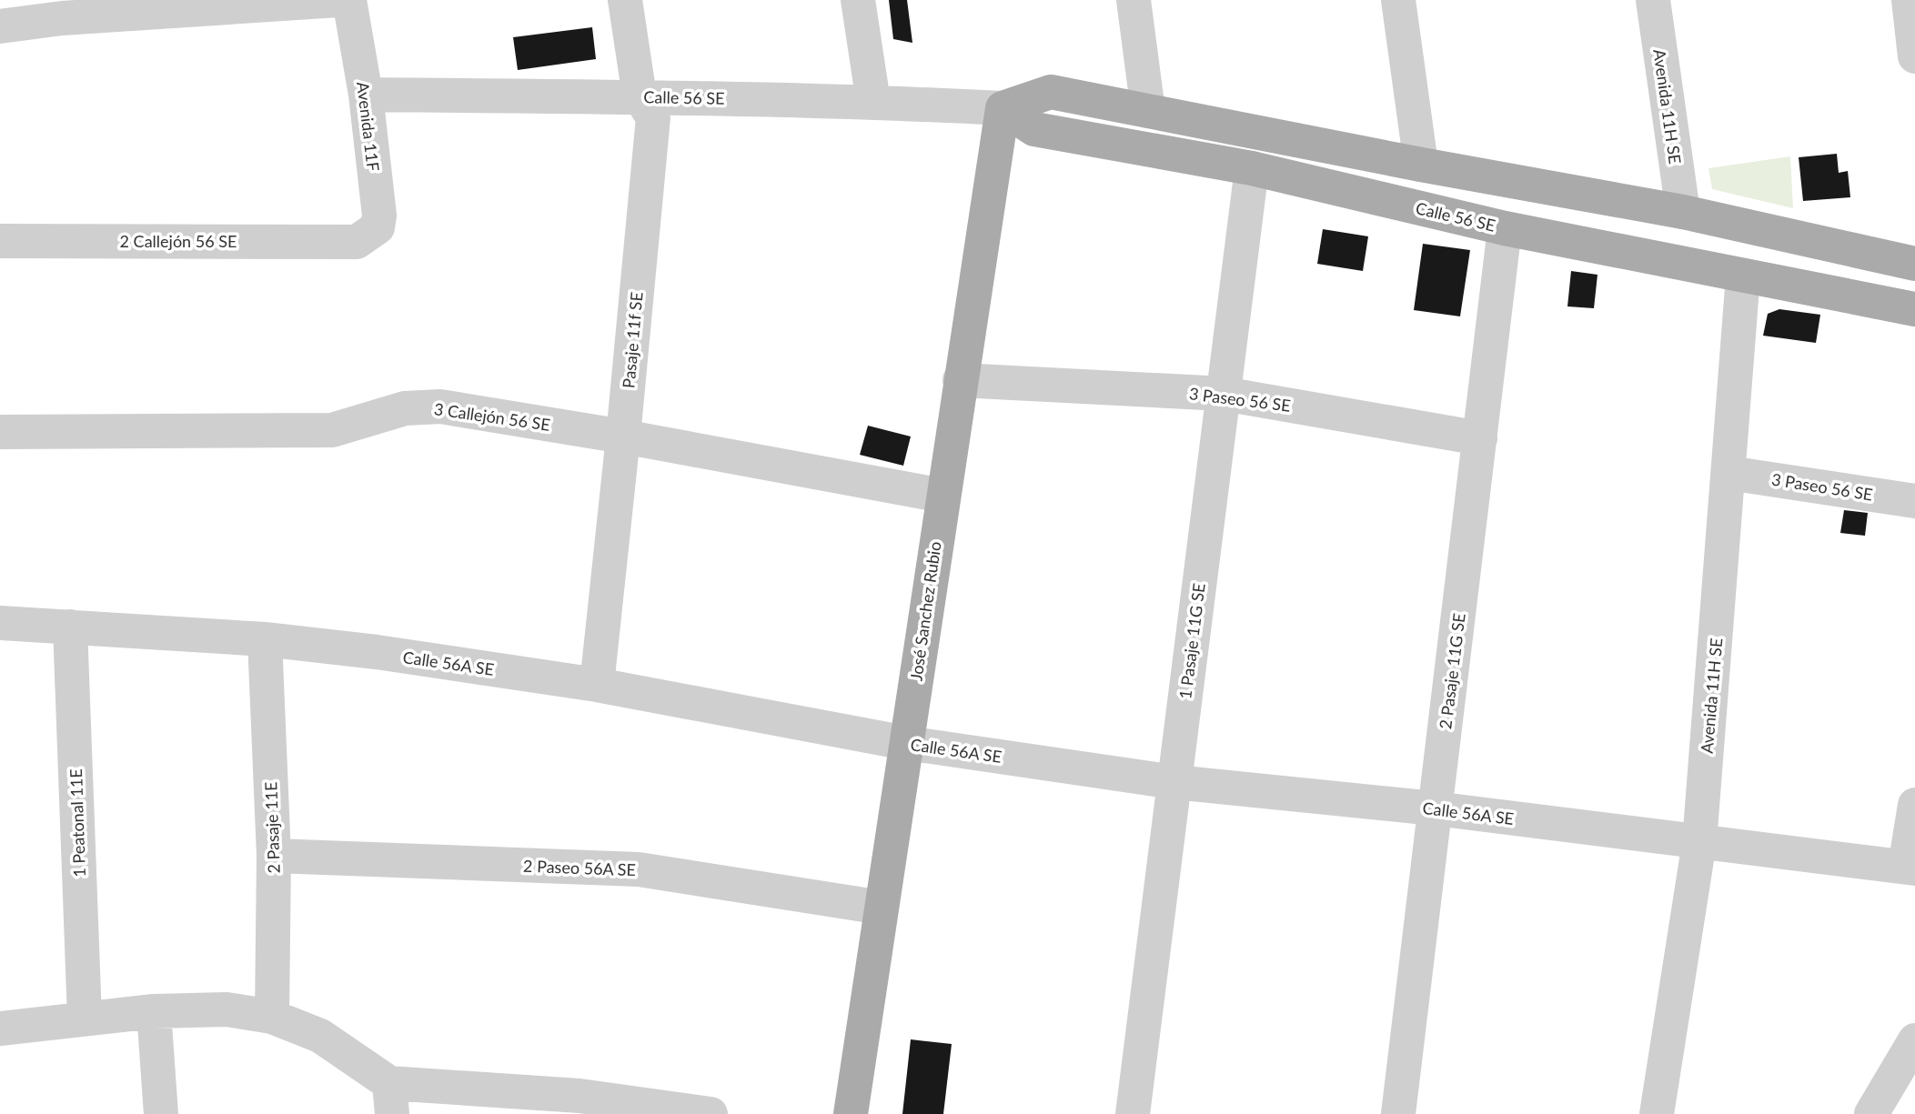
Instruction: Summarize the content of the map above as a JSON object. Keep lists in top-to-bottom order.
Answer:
{
  "streets": {
    "main road": ["Calle 56 SE", "José Sanchez Rubio"],
    "street": [
      "Avenida 11H SE",
      "Avenida 11F",
      "2 Callejón 56 SE",
      "Pasaje 11f SE",
      "3 Paseo 56 SE",
      "3 Callejón 56 SE",
      "1 Pasaje 11G SE",
      "Calle 56A SE",
      "2 Pasaje 11G SE",
      "1 Peatonal 11E",
      "2 Pasaje 11E",
      "2 Paseo 56A SE"
    ]
  },
  "crossings": [
    ["Calle 56 SE", "Avenida 11H SE"],
    ["Calle 56 SE", "Avenida 11F"],
    ["Calle 56 SE", "Pasaje 11f SE"],
    ["Calle 56 SE", "José Sanchez Rubio"],
    ["Calle 56 SE", "1 Pasaje 11G SE"],
    ["Calle 56 SE", "2 Pasaje 11G SE"],
    ["Avenida 11H SE", "3 Paseo 56 SE"],
    ["Avenida 11H SE", "Calle 56A SE"],
    ["Avenida 11F", "2 Callejón 56 SE"],
    ["Pasaje 11f SE", "3 Callejón 56 SE"],
    ["Pasaje 11f SE", "Calle 56A SE"],
    ["3 Paseo 56 SE", "José Sanchez Rubio"],
    ["3 Paseo 56 SE", "1 Pasaje 11G SE"],
    ["3 Paseo 56 SE", "2 Pasaje 11G SE"],
    ["3 Callejón 56 SE", "José Sanchez Rubio"],
    ["José Sanchez Rubio", "Calle 56A SE"],
    ["José Sanchez Rubio", "2 Paseo 56A SE"],
    ["1 Pasaje 11G SE", "Calle 56A SE"],
    ["Calle 56A SE", "2 Pasaje 11G SE"],
    ["Calle 56A SE", "1 Peatonal 11E"],
    ["Calle 56A SE", "2 Pasaje 11E"],
    ["2 Pasaje 11E", "2 Paseo 56A SE"]
  ]
}
